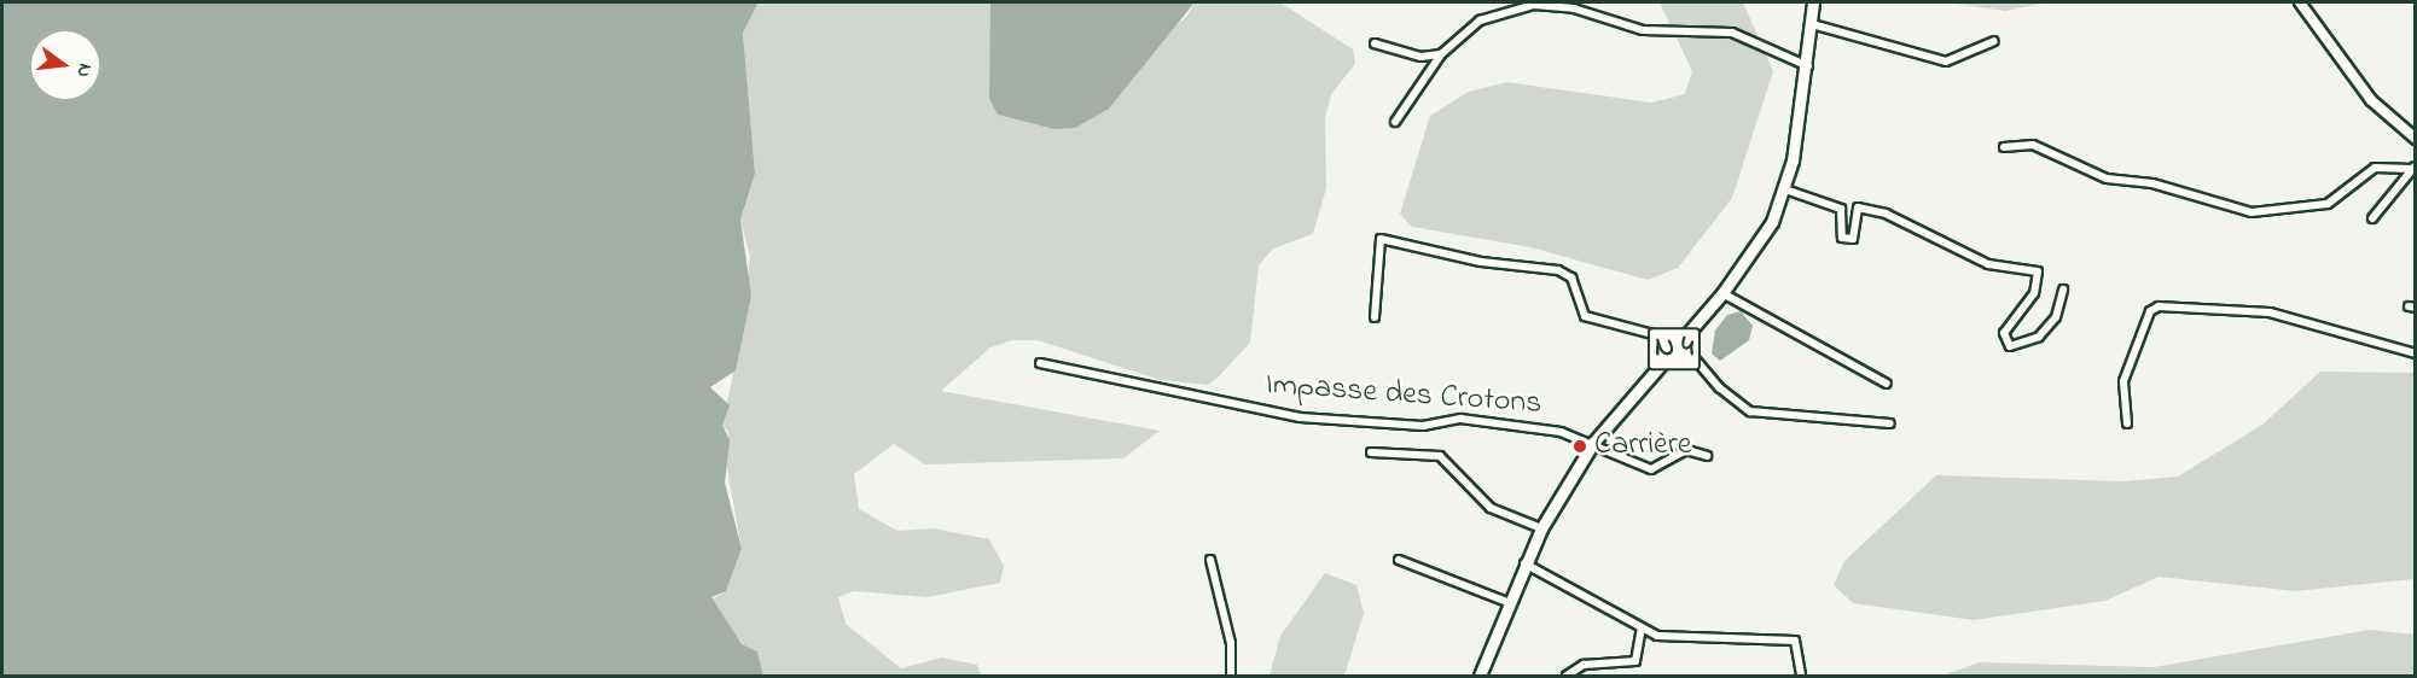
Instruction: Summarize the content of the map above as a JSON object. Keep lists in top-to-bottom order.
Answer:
{
  "streets": {
    "main road": ["N 4"],
    "street": ["Impasse des Crotons"]
  },
  "crossings": [
    ["N 4", "Impasse des Crotons"]
  ],
  "places": ["Carrière"],
  "north": "right"
}
